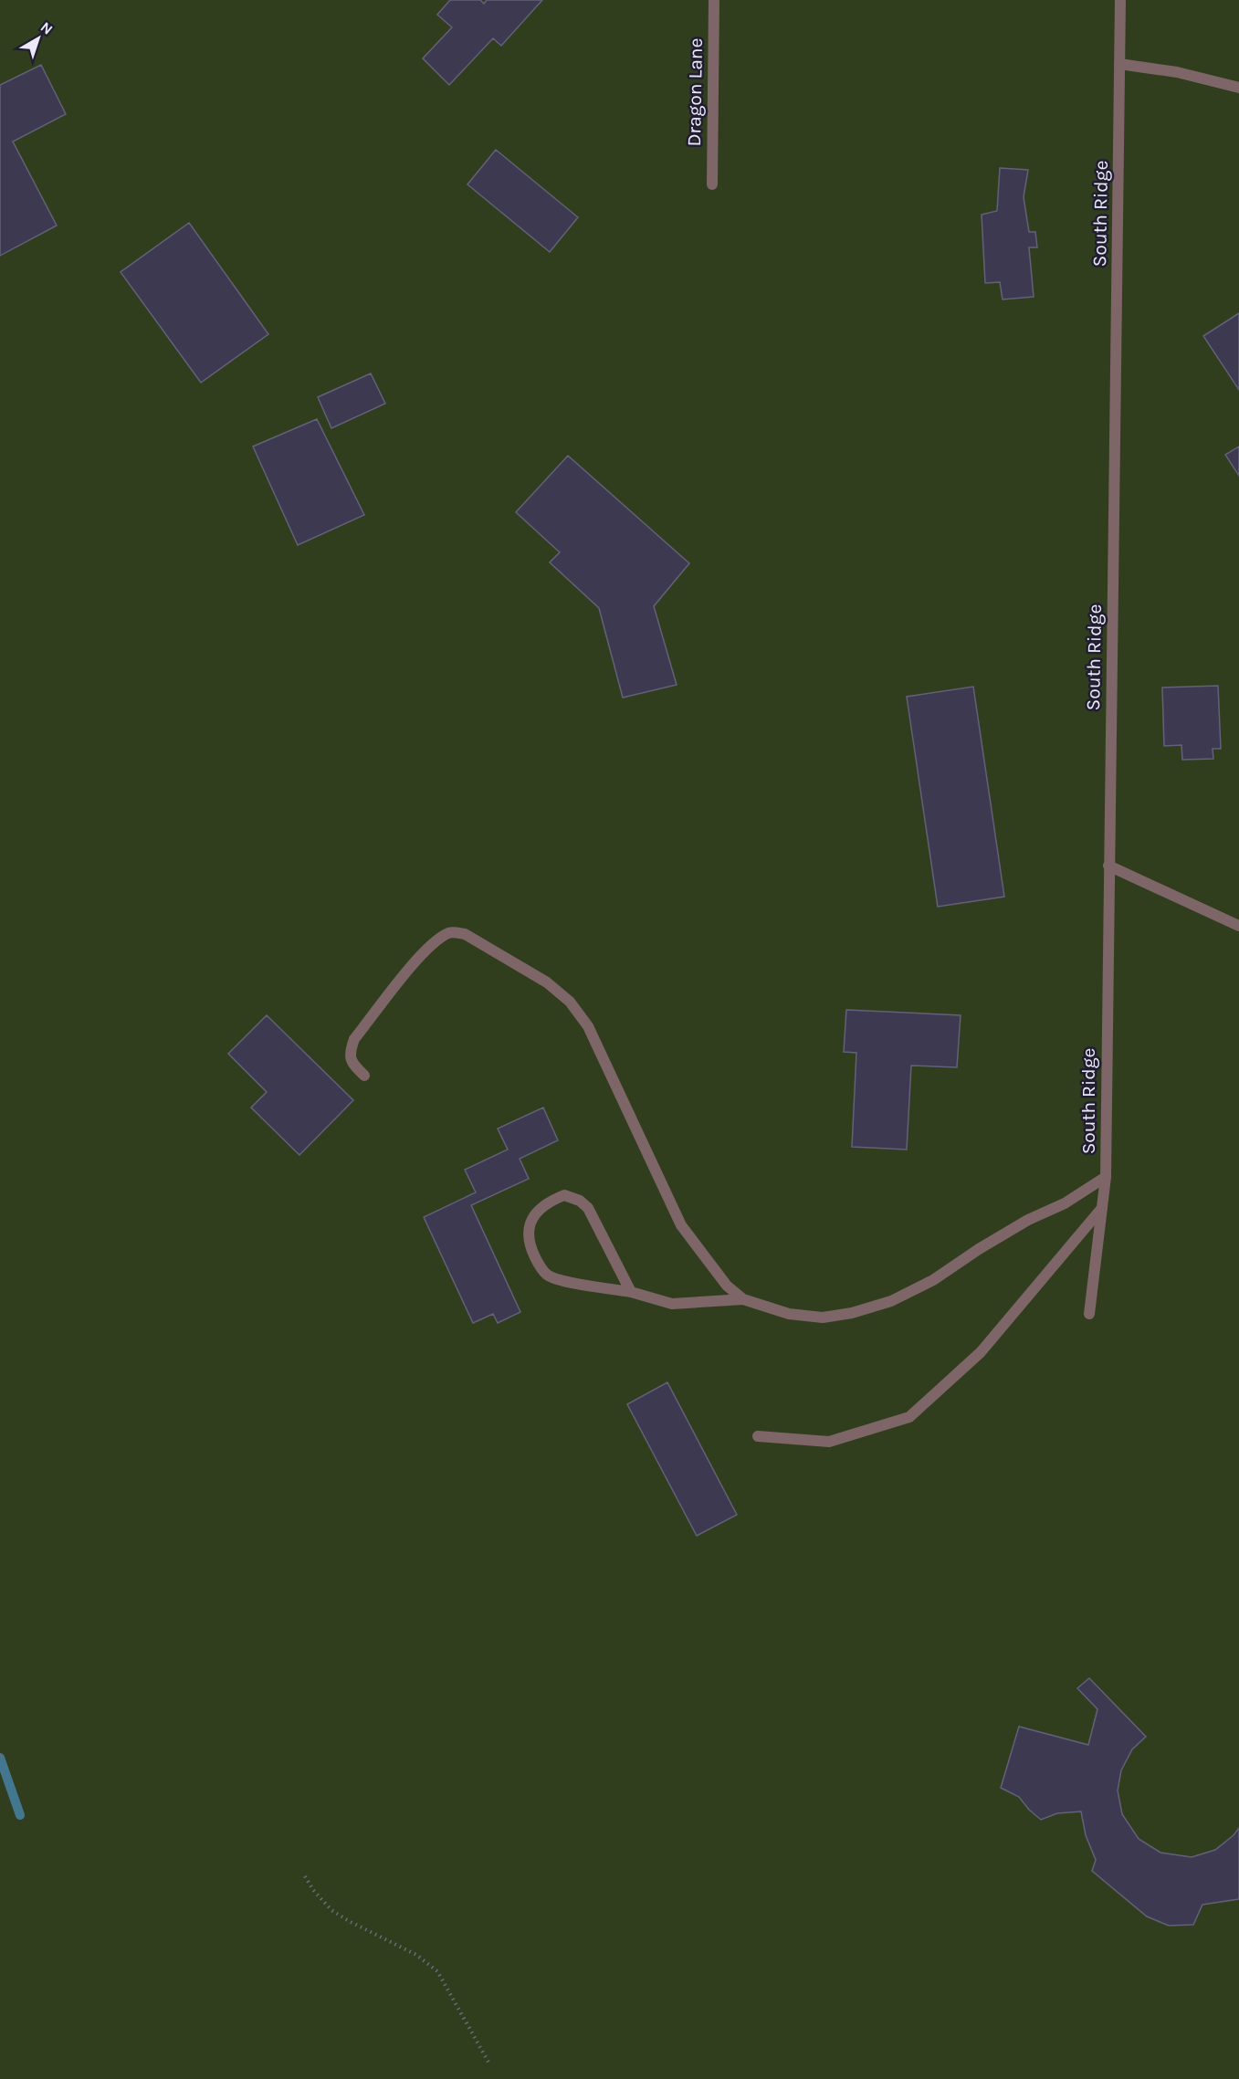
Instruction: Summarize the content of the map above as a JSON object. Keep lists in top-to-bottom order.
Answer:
{
  "streets": {
    "street": ["Dragon Lane", "South Ridge"]
  },
  "north": "top right"
}
